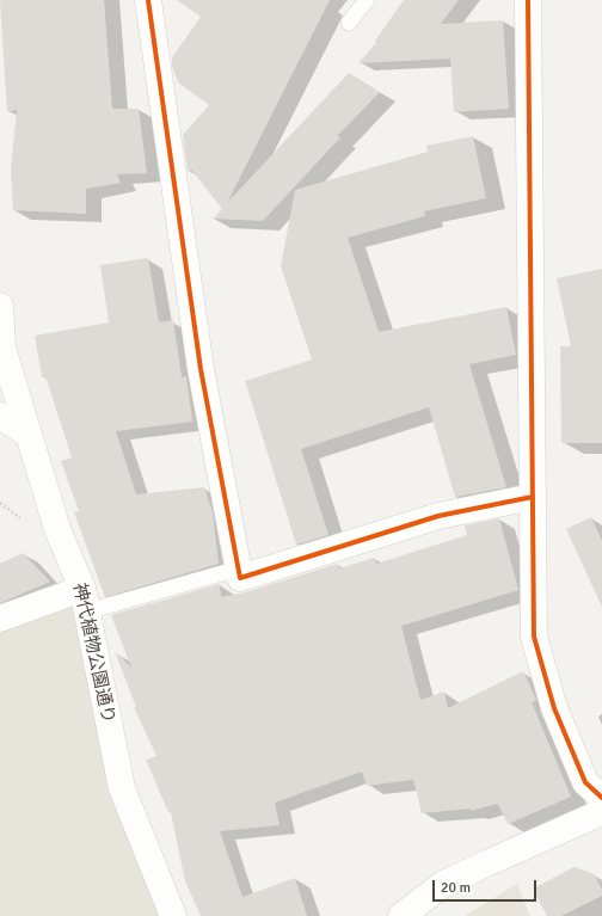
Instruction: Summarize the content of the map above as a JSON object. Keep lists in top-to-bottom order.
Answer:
{
  "streets": {
    "street": ["神代植物公園通り"]
  },
  "scale_bar": "20 m"
}
